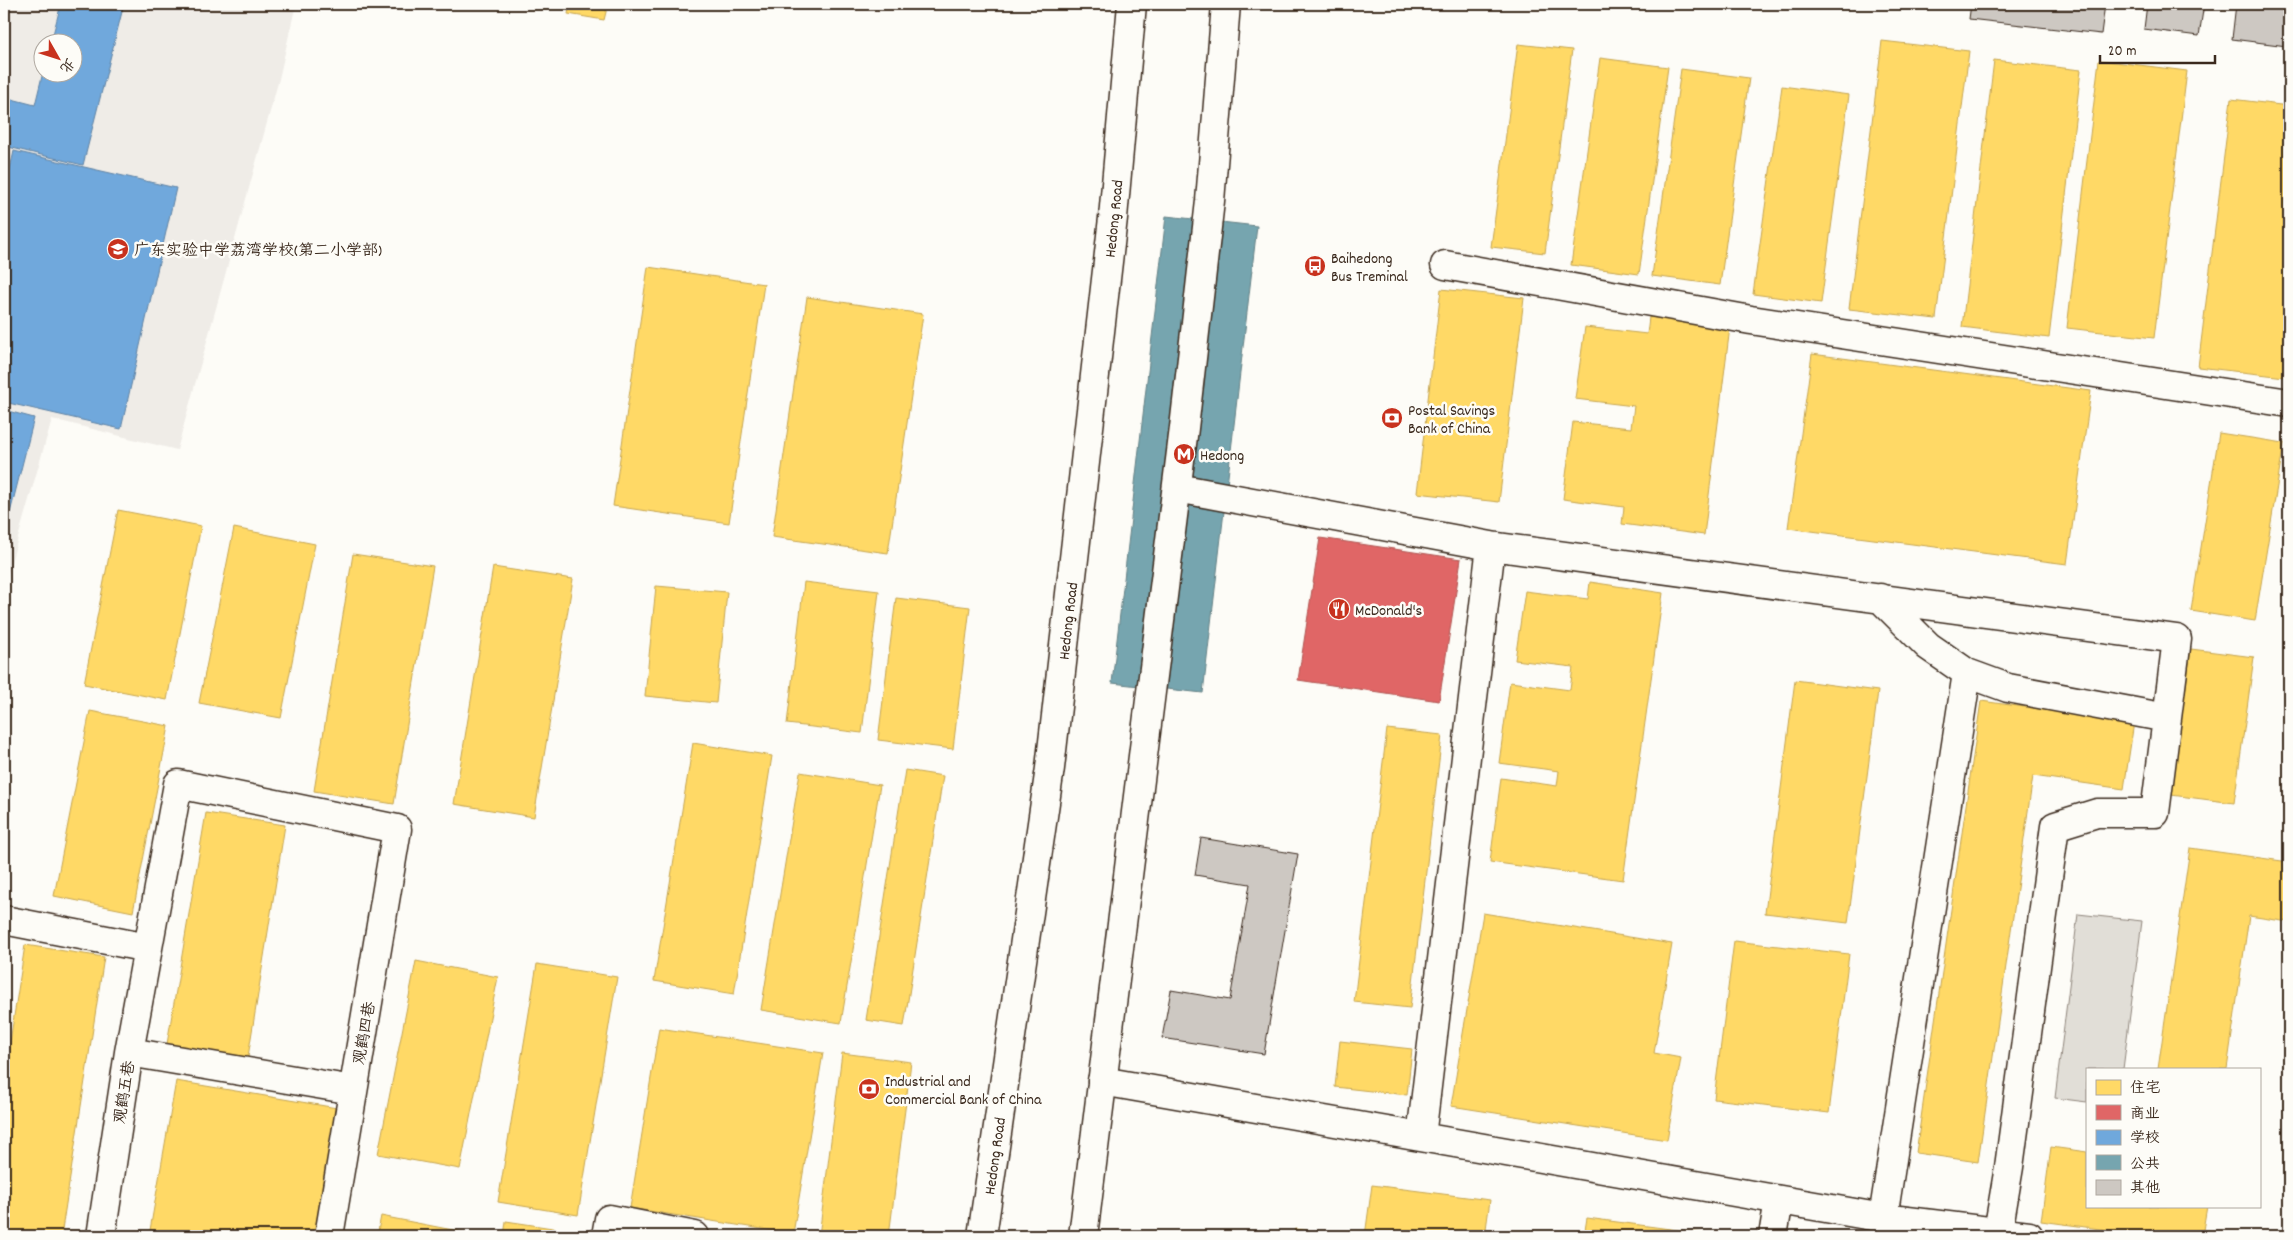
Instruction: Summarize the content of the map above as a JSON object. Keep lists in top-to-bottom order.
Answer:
{
  "streets": {
    "street": ["Hedong Road", "观鹤四巷", "观鹤五巷"]
  },
  "crossings": [
    ["观鹤四巷", "观鹤五巷"]
  ],
  "places": {
    "school or university": ["广东实验中学荔湾学校(第二小学部)"],
    "bus stop": ["Baihedong Bus Treminal"],
    "bank": ["Postal Savings Bank of China", "Industrial and Commercial Bank of China"],
    "metro station": ["Hedong"],
    "restaurant": ["McDonald's"]
  },
  "legend": [
    "住宅",
    "商业",
    "学校",
    "公共",
    "其他"
  ],
  "scale_bar": "20 m",
  "north": "bottom right"
}
